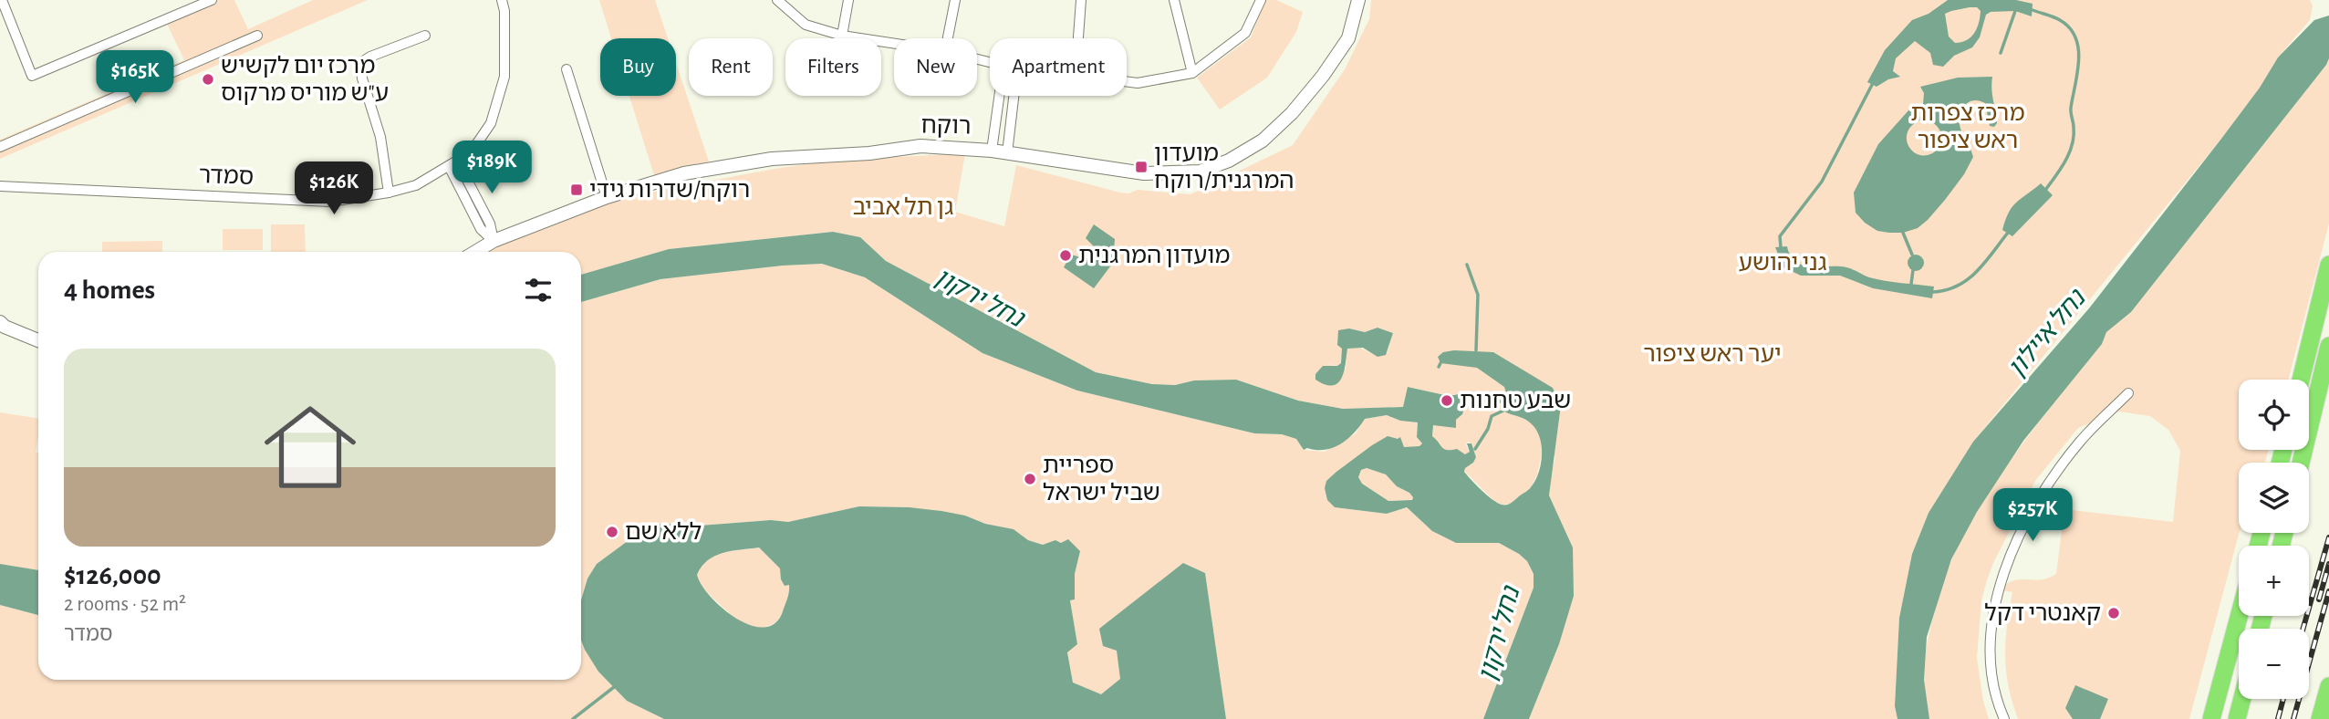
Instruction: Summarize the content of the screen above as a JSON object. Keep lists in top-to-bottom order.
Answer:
{
  "streets": {
    "street": ["רוקח", "סמדר"]
  },
  "water": ["נחל ירקון", "נחל איילון"],
  "parks": [
    "מרכז צפרות ראש ציפור",
    "גן תל אביב",
    "גני יהושע",
    "יער ראש ציפור"
  ],
  "places": {
    "other": [
      "מרכז יום לקשיש ע\"ש מוריס מרקוס",
      "מועדון המרגנית",
      "שבע טחנות",
      "ספריית שביל ישראל",
      "ללא שם",
      "קאנטרי דקל"
    ],
    "transit": ["מועדון המרגנית/רוקח", "רוקח/שדרות גידי"]
  },
  "page": {
    "chip": [
      "Buy",
      "Rent",
      "Filters",
      "New",
      "Apartment"
    ],
    "price": [
      "$165K",
      "$189K",
      "$126K",
      "$257K"
    ],
    "heading": "4 homes",
    "list": [
      {
        "name": "$126,000",
        "note": "2 rooms · 52 m² · סמדר"
      }
    ],
    "map_buttons": ["+", "−"]
  }
}
